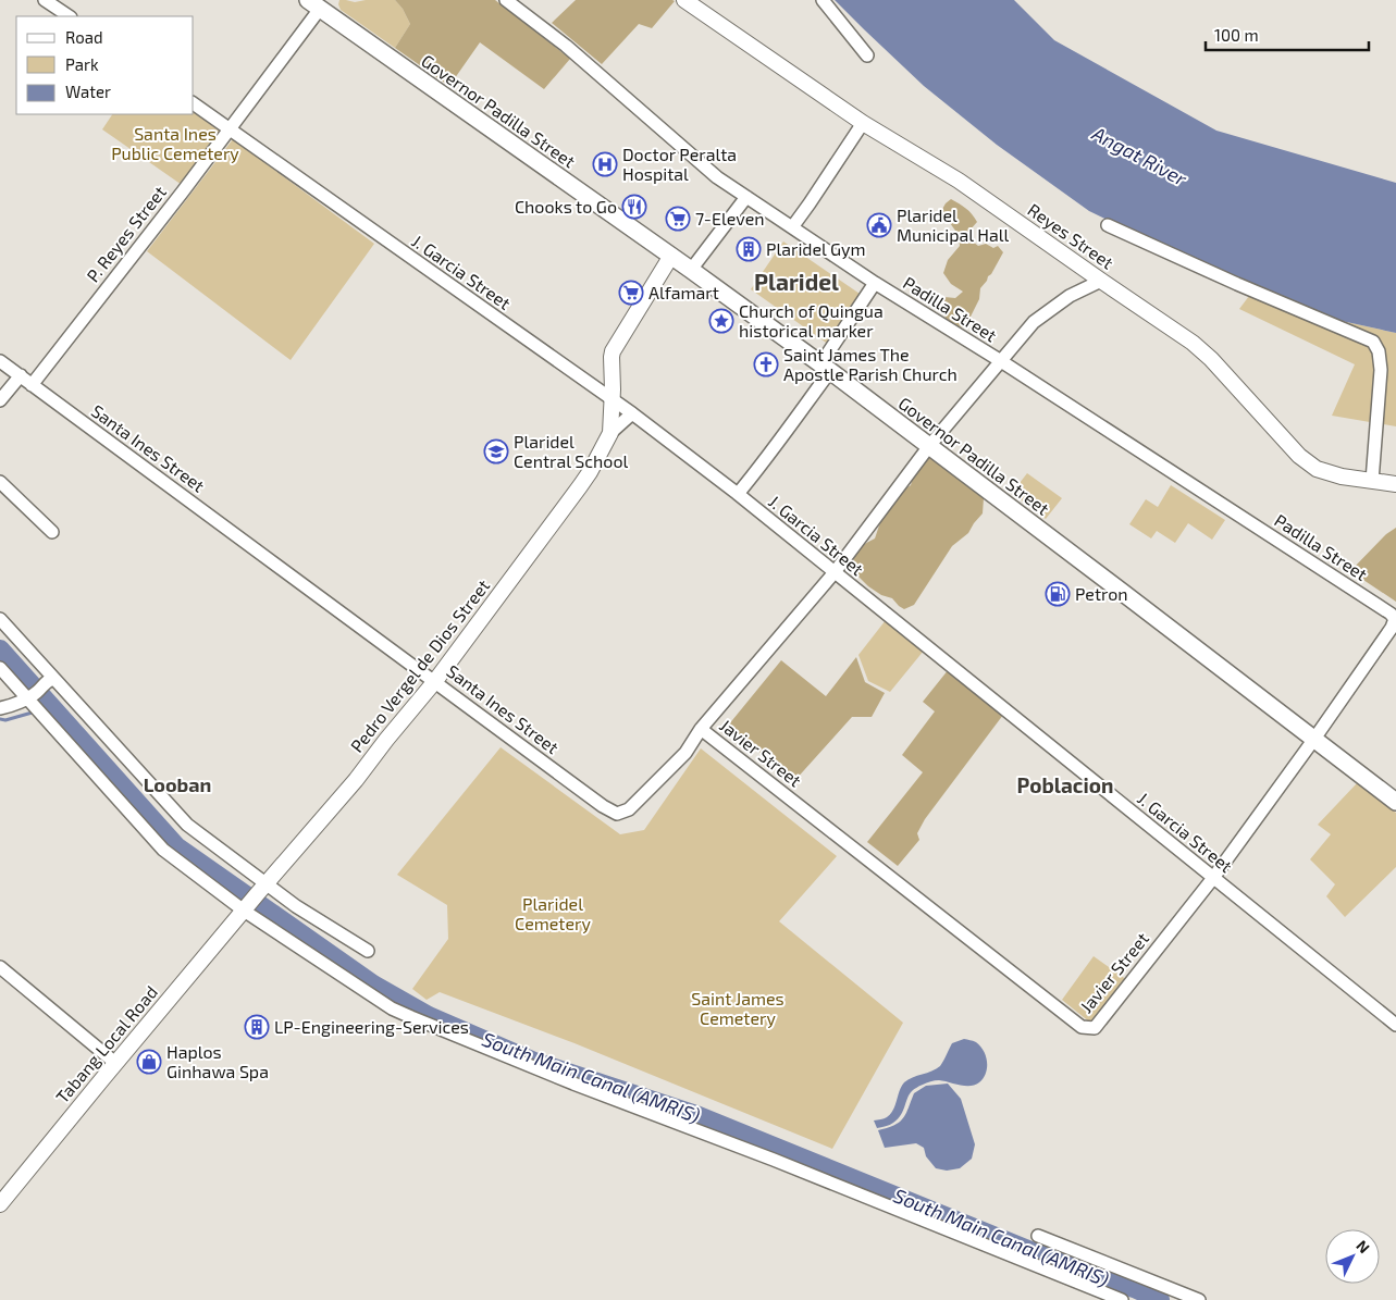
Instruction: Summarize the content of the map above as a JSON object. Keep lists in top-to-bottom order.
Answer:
{
  "streets": {
    "main road": ["Governor Padilla Street"],
    "street": [
      "P. Reyes Street",
      "Reyes Street",
      "J. Garcia Street",
      "Padilla Street",
      "Santa Ines Street",
      "Pedro Vergel de Dios Street",
      "Javier Street",
      "Tabang Local Road"
    ]
  },
  "crossings": [
    ["Governor Padilla Street", "P. Reyes Street"],
    ["Governor Padilla Street", "Santa Ines Street"],
    ["Governor Padilla Street", "Pedro Vergel de Dios Street"],
    ["Governor Padilla Street", "Javier Street"],
    ["P. Reyes Street", "J. Garcia Street"],
    ["P. Reyes Street", "Santa Ines Street"],
    ["Reyes Street", "Santa Ines Street"],
    ["J. Garcia Street", "Santa Ines Street"],
    ["J. Garcia Street", "Pedro Vergel de Dios Street"],
    ["J. Garcia Street", "Javier Street"],
    ["Padilla Street", "Santa Ines Street"],
    ["Padilla Street", "Javier Street"],
    ["Santa Ines Street", "Pedro Vergel de Dios Street"],
    ["Santa Ines Street", "Javier Street"],
    ["Pedro Vergel de Dios Street", "Tabang Local Road"]
  ],
  "districts": ["Plaridel", "Looban", "Poblacion"],
  "water": ["Angat River", "South Main Canal (AMRIS)"],
  "parks": ["Santa Ines Public Cemetery", "Plaridel Cemetery", "Saint James Cemetery"],
  "places": {
    "hospital": ["Doctor Peralta Hospital"],
    "restaurant": ["Chooks to Go"],
    "supermarket": ["7-Eleven", "Alfamart"],
    "public building": ["Plaridel Municipal Hall"],
    "building": ["Plaridel Gym", "LP-Engineering-Services"],
    "place": ["Church of Quingua historical marker"],
    "church": ["Saint James The Apostle Parish Church"],
    "school or university": ["Plaridel Central School"],
    "fuel station": ["Petron"],
    "shop": ["Haplos Ginhawa Spa"]
  },
  "legend": ["Road", "Park", "Water"],
  "scale_bar": "100 m",
  "north": "top right"
}
